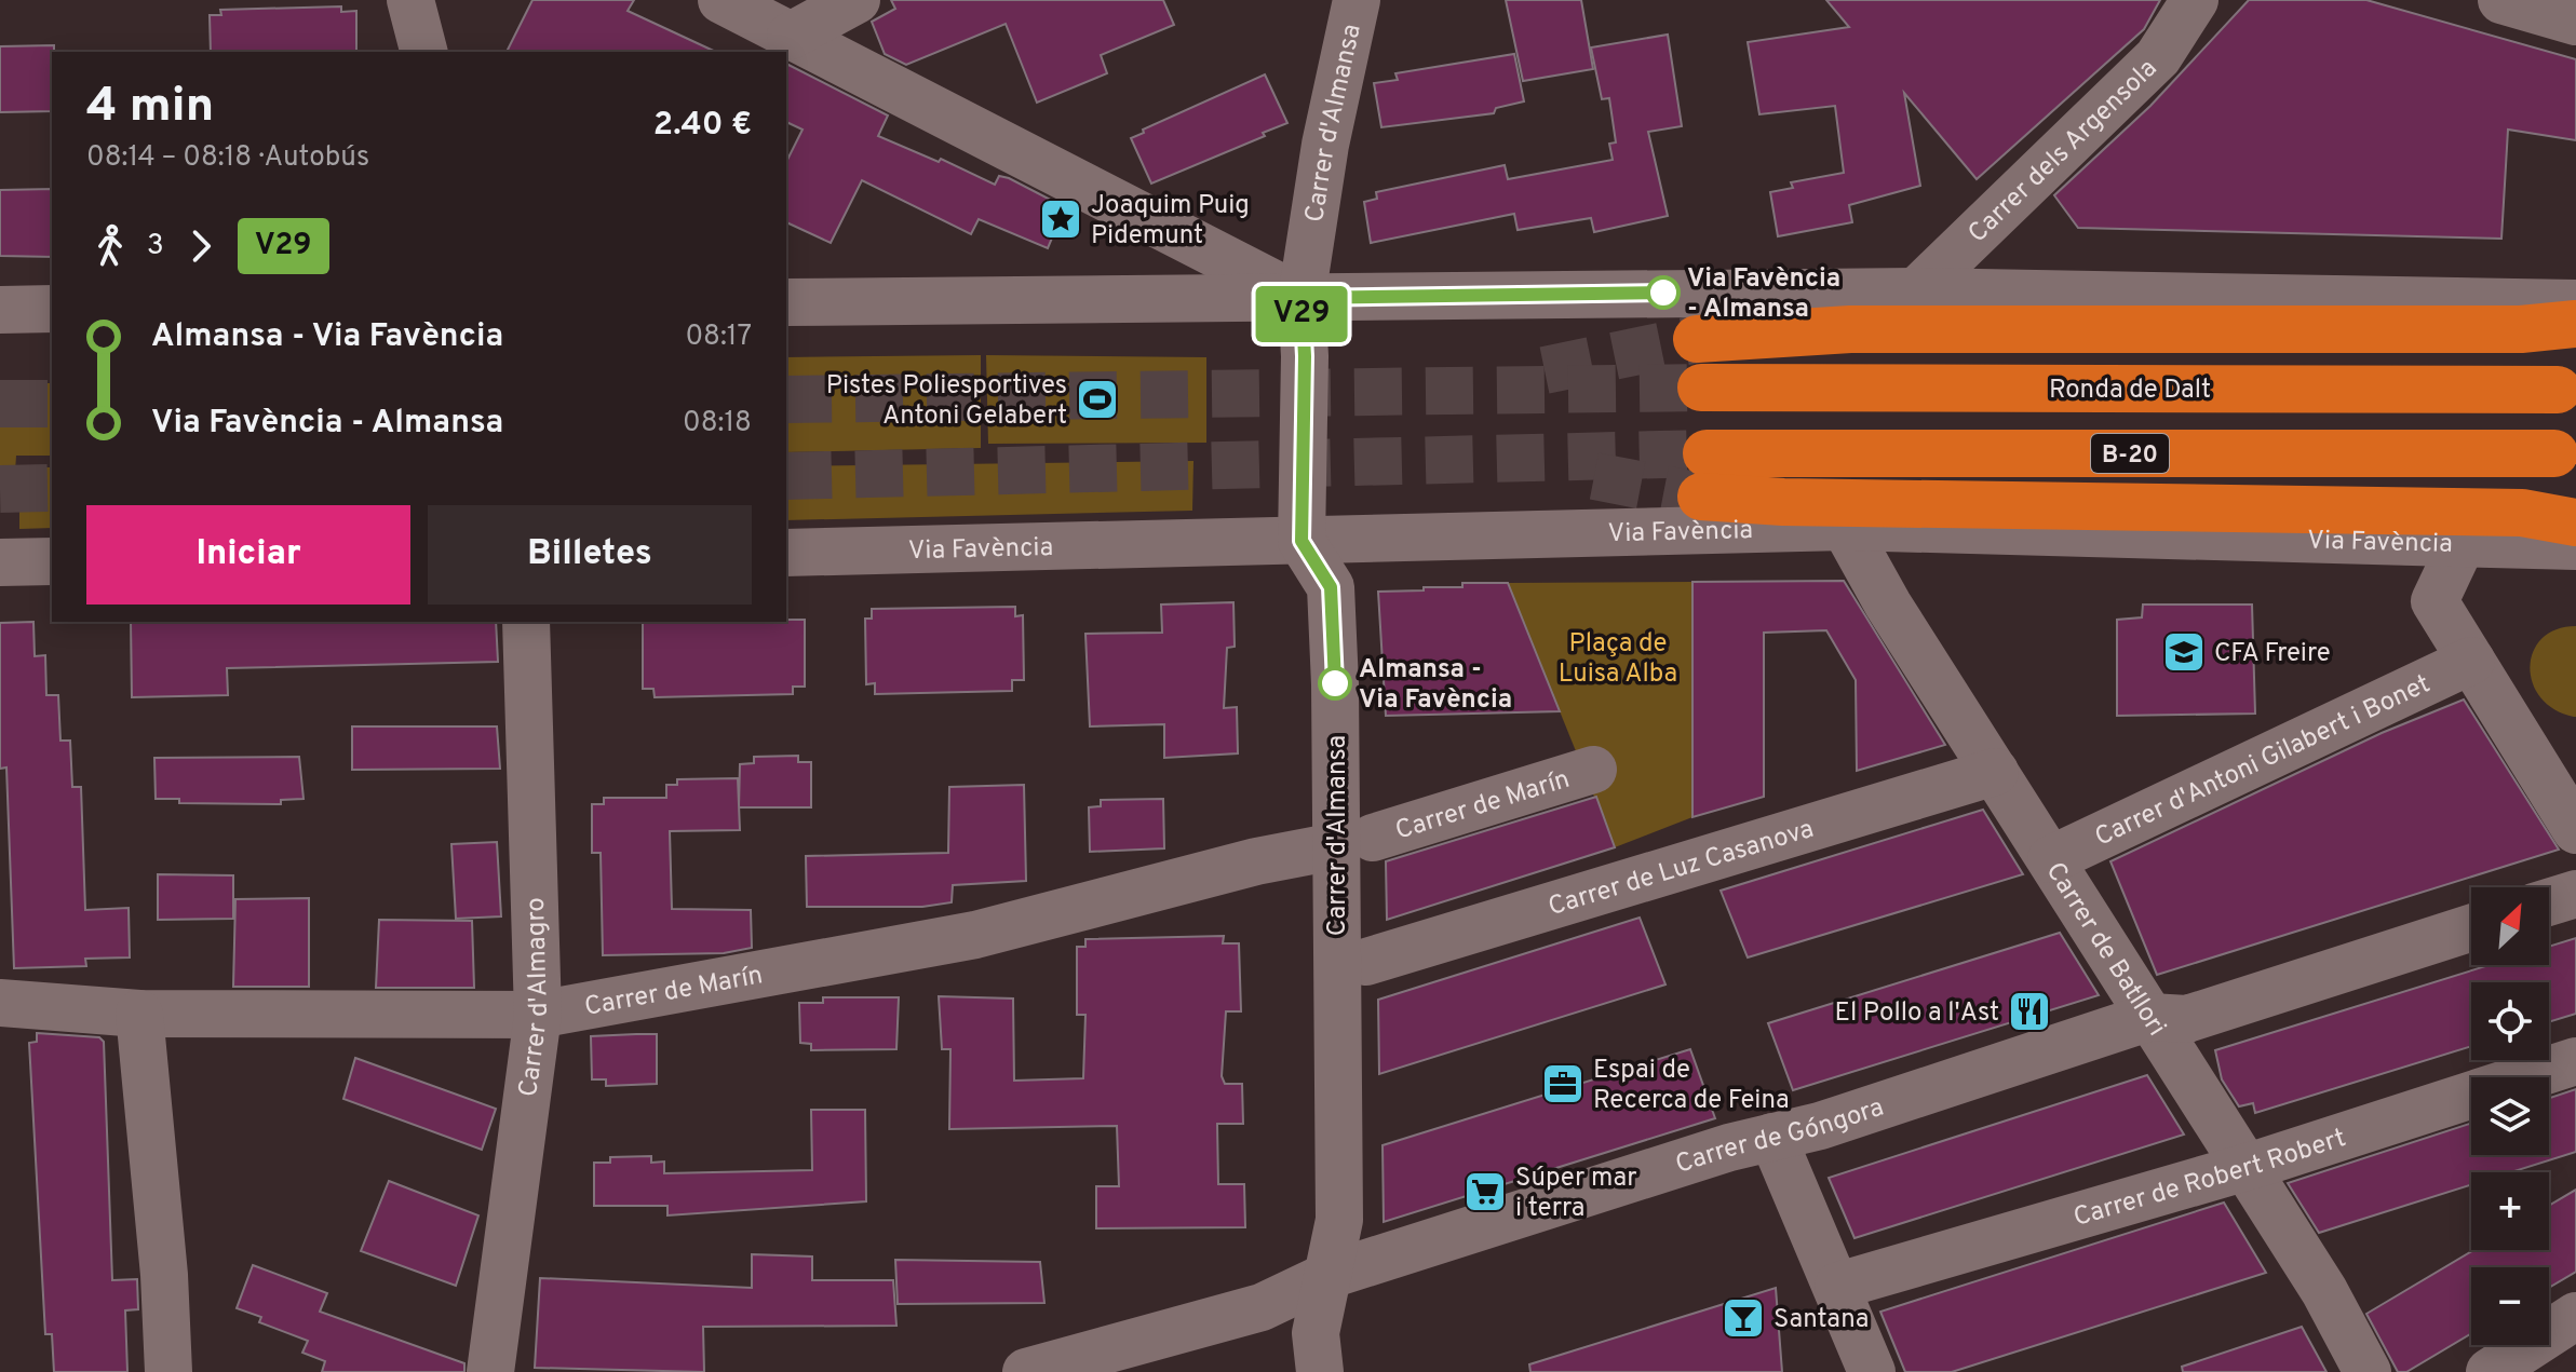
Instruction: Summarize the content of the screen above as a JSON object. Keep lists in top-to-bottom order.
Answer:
{
  "streets": {
    "highway": ["Ronda de Dalt", "B-20"],
    "street": [
      "Carrer d'Almansa",
      "Carrer dels Argensola",
      "Via Favència",
      "Carrer d'Antoni Gilabert i Bonet",
      "Carrer de Marín",
      "Carrer de Luz Casanova",
      "Carrer de Batllori",
      "Carrer d'Almagro",
      "Carrer de Góngora",
      "Carrer de Robert Robert"
    ]
  },
  "crossings": [
    ["Carrer d'Almansa", "Via Favència"],
    ["Carrer d'Almansa", "Carrer de Marín"],
    ["Carrer d'Almansa", "Carrer de Góngora"],
    ["Via Favència", "Carrer de Batllori"],
    ["Carrer d'Antoni Gilabert i Bonet", "Carrer de Batllori"],
    ["Carrer de Marín", "Carrer d'Almagro"],
    ["Carrer de Luz Casanova", "Carrer de Batllori"],
    ["Carrer de Batllori", "Carrer de Góngora"],
    ["Carrer de Batllori", "Carrer de Robert Robert"]
  ],
  "parks": ["Plaça de Luisa Alba"],
  "places": {
    "place": ["Joaquim Puig Pidemunt"],
    "other": ["Via Favència - Almansa", "Almansa - Via Favència"],
    "sports": ["Pistes Poliesportives Antoni Gelabert"],
    "school or university": ["CFA Freire"],
    "restaurant": ["El Pollo a l'Ast"],
    "office": ["Espai de Recerca de Feina"],
    "supermarket": ["Súper mar i terra"],
    "bar": ["Santana"]
  },
  "lines": ["bus line V29"],
  "north": "top right",
  "page": {
    "on_map": "V29",
    "heading": ["4 min", "08:14 – 08:18 · Autobús", "2.40 €"],
    "legs": ["3", "V29"],
    "list": [
      {
        "name": "Almansa - Via Favència",
        "value": "08:17"
      },
      {
        "name": "Via Favència - Almansa",
        "value": "08:18"
      }
    ],
    "buttons": ["Iniciar", "Billetes"],
    "map_buttons": ["+", "−"]
  }
}
